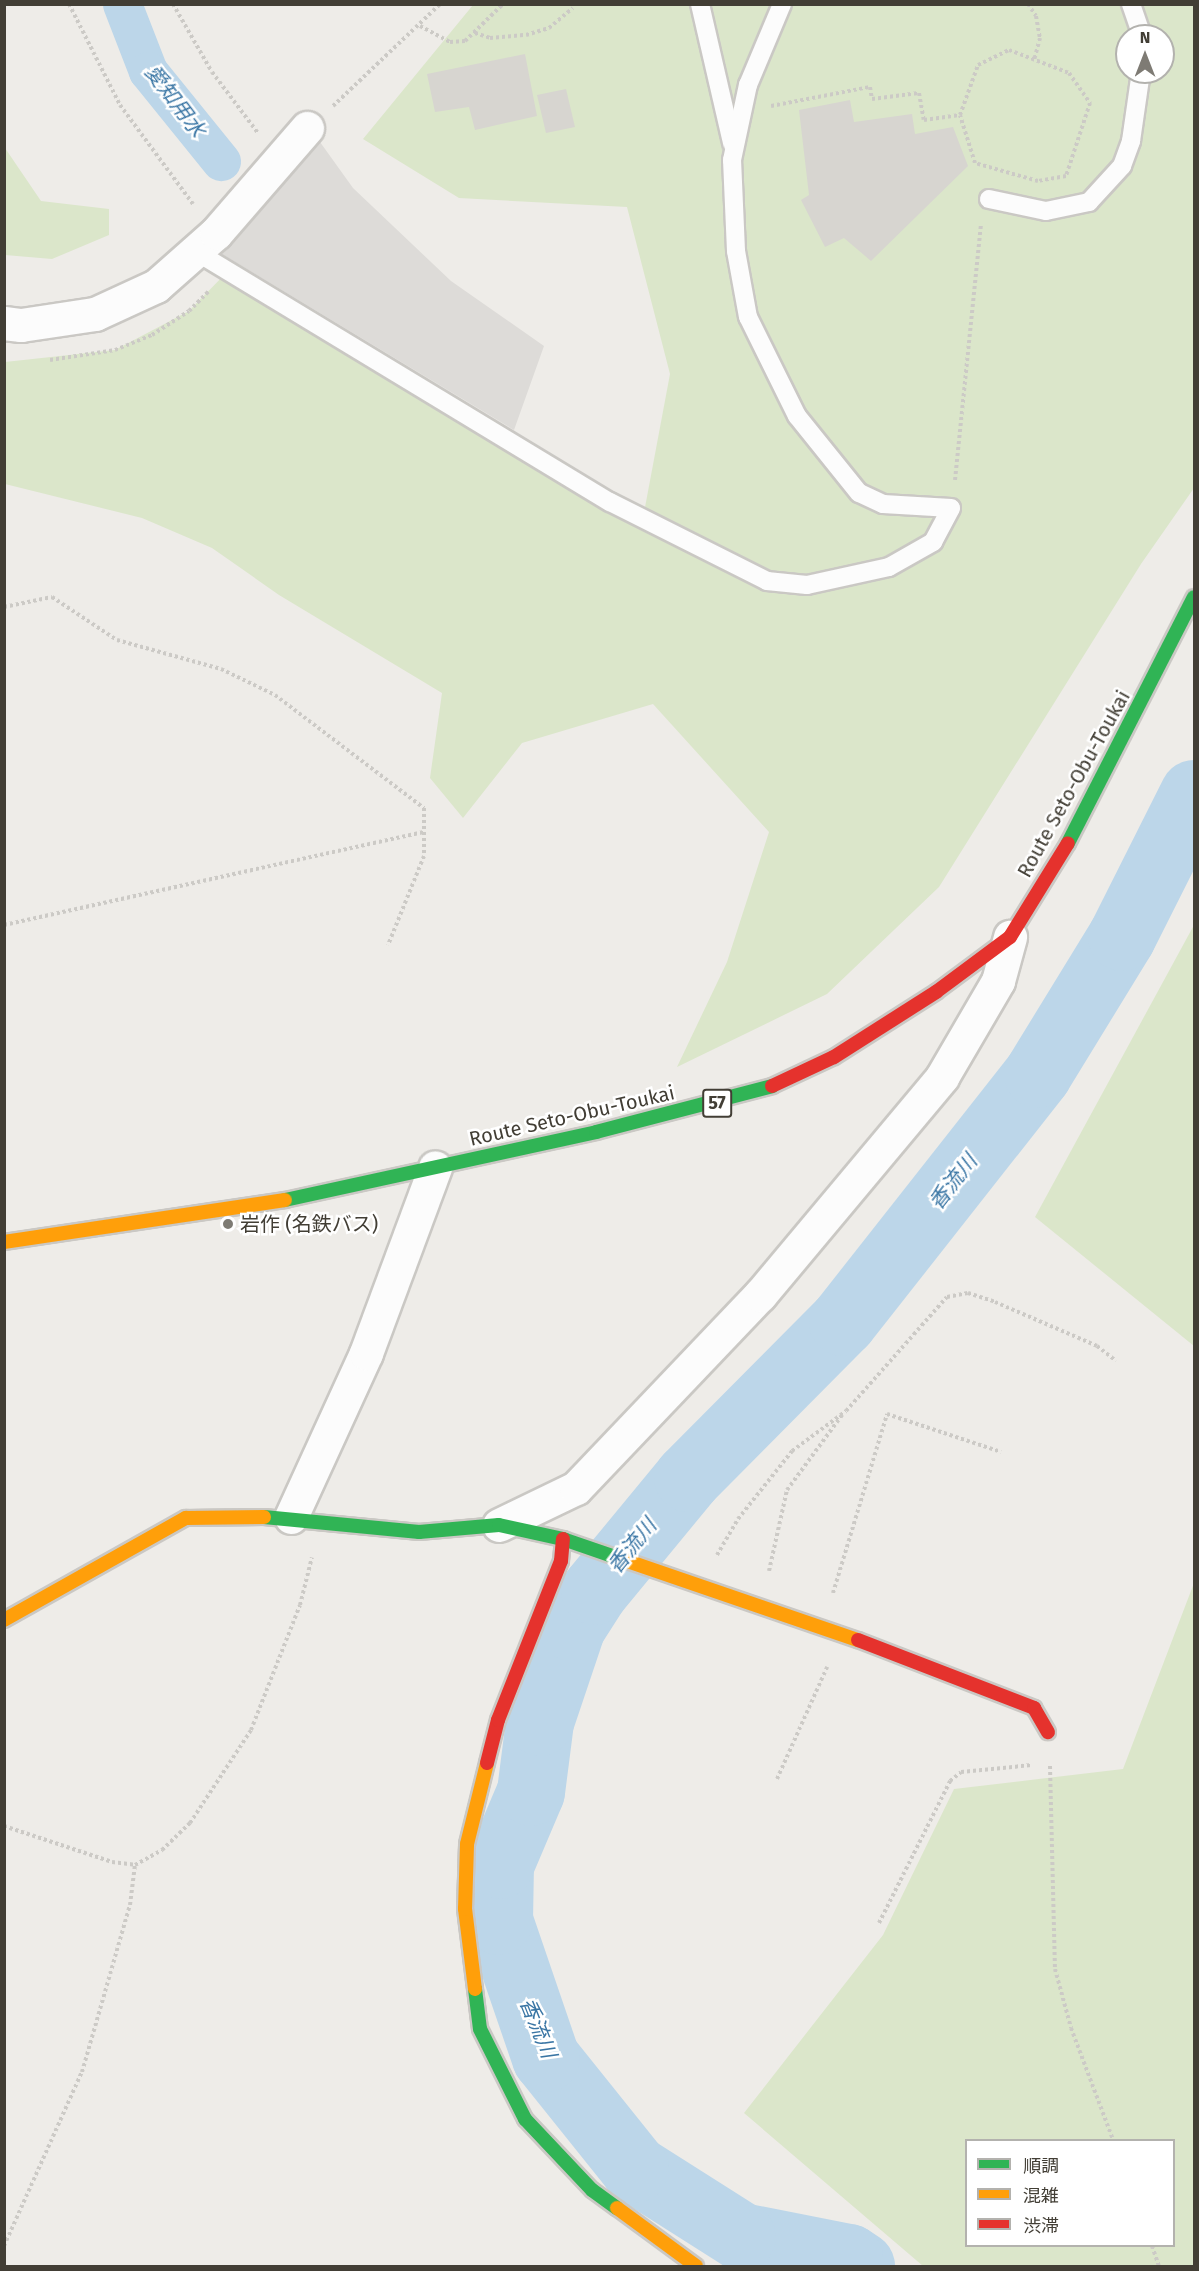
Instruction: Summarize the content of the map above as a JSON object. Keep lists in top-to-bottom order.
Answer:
{
  "streets": {
    "street": ["Route Seto-Obu-Toukai", "57"]
  },
  "water": ["愛知用水", "香流川"],
  "places": ["岩作 (名鉄バス)"],
  "legend": ["順調", "混雑", "渋滞"],
  "north": "top"
}
